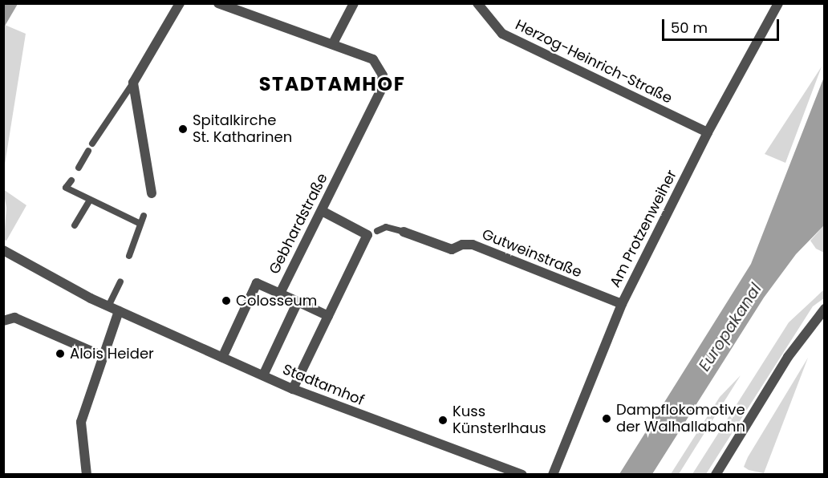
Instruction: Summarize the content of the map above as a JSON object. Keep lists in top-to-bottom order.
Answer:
{
  "streets": {
    "street": [
      "Herzog-Heinrich-Straße",
      "Gebhardstraße",
      "Am Protzenweiher",
      "Gutweinstraße",
      "Stadtamhof"
    ]
  },
  "crossings": [
    ["Herzog-Heinrich-Straße", "Am Protzenweiher"],
    ["Gebhardstraße", "Stadtamhof"],
    ["Am Protzenweiher", "Gutweinstraße"]
  ],
  "districts": ["STADTAMHOF"],
  "water": ["Europakanal"],
  "places": [
    "Spitalkirche St. Katharinen",
    "Colosseum",
    "Alois Heider",
    "Dampflokomotive der Walhallabahn",
    "Kuss Künsterlhaus"
  ],
  "scale_bar": "50 m"
}
